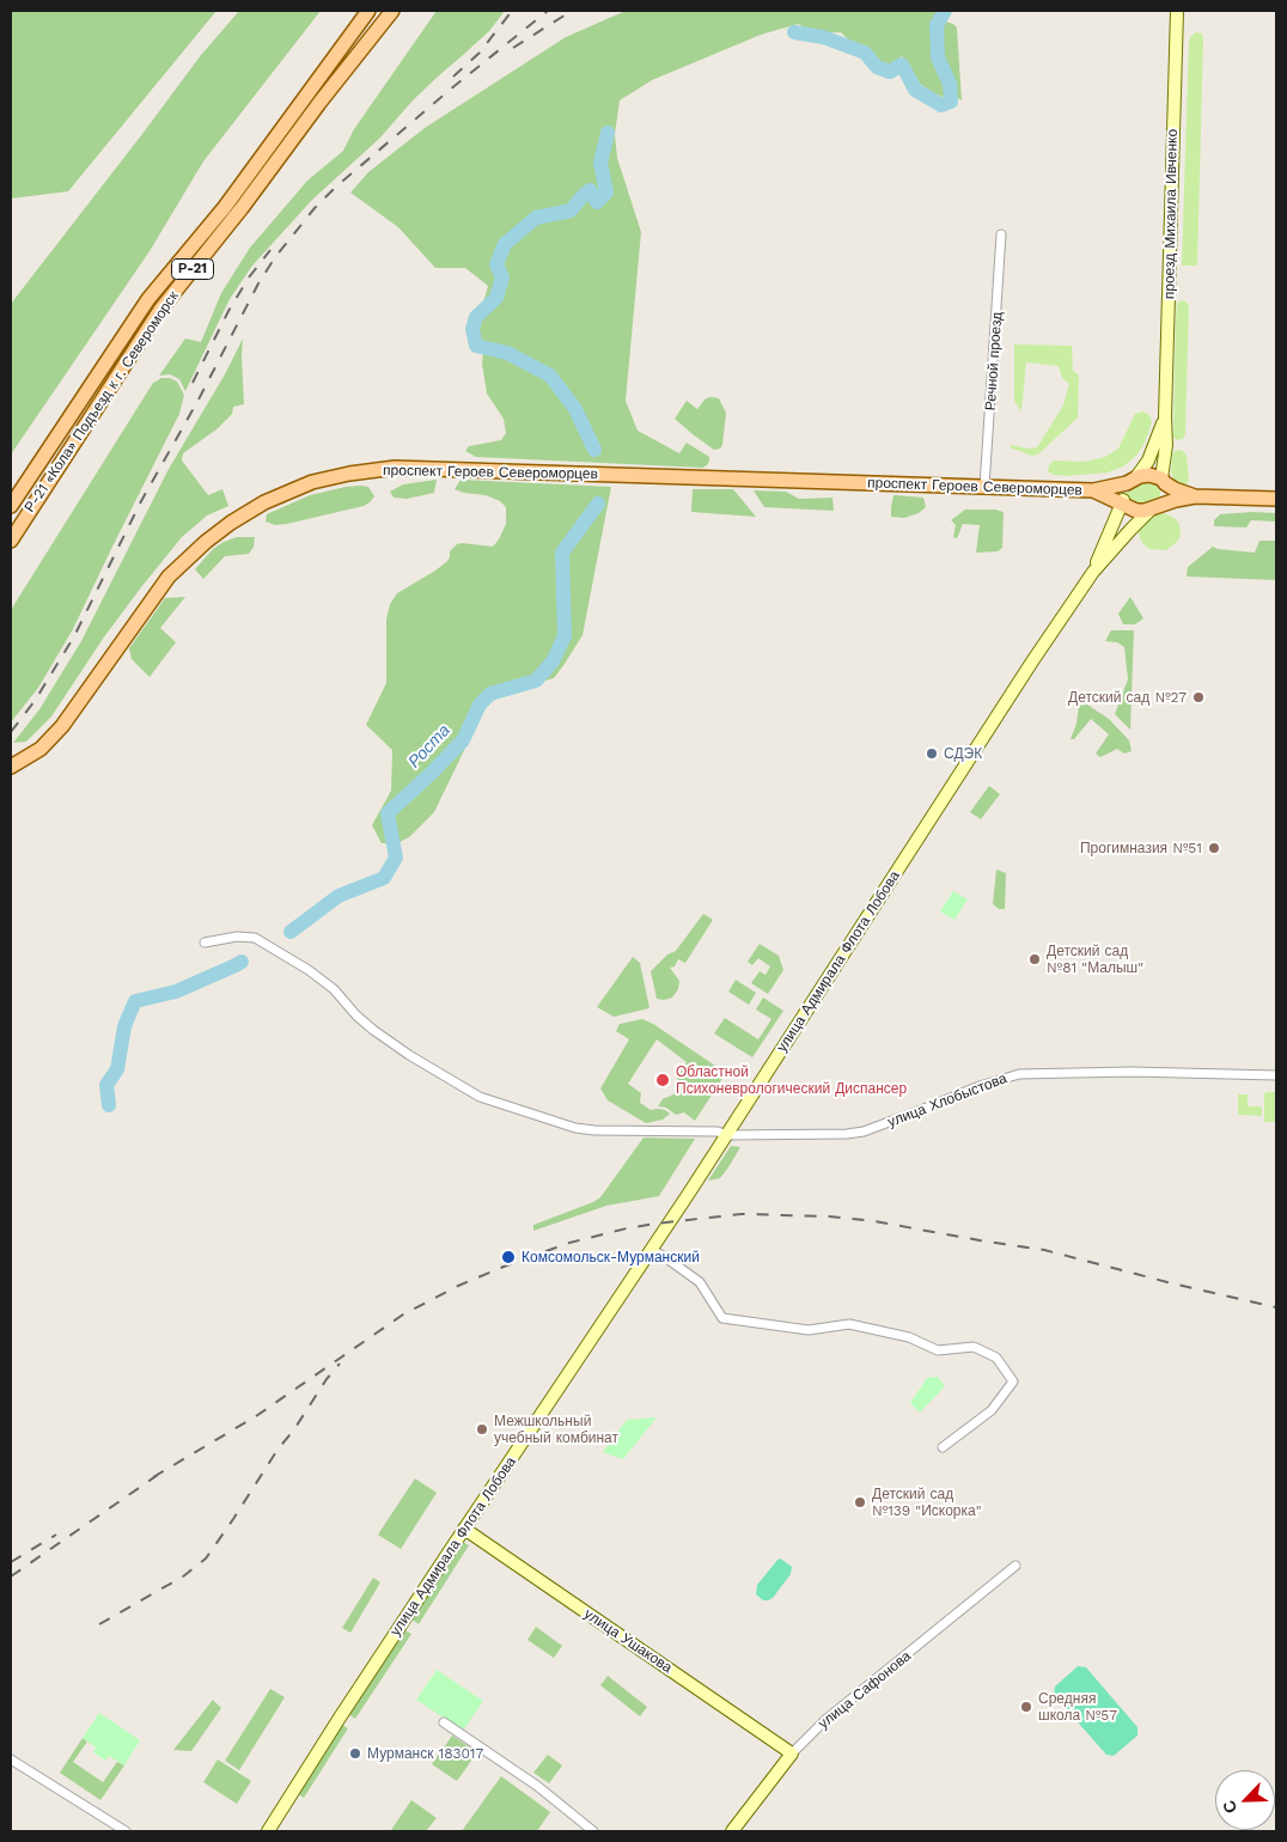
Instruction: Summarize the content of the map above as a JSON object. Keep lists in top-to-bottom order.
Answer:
{
  "streets": {
    "main road": ["Р-21", "Р-21 «Кола» Подъезд к г. Североморск", "проспект Героев Североморцев"],
    "street": [
      "проезд Михаила Ивченко",
      "Речной проезд",
      "улица Адмирала Флота Лобова",
      "улица Хлобыстова",
      "улица Ушакова",
      "улица Сафонова"
    ]
  },
  "crossings": [
    ["Речной проезд", "проспект Героев Североморцев"],
    ["проспект Героев Североморцев", "улица Адмирала Флота Лобова"],
    ["улица Адмирала Флота Лобова", "улица Хлобыстова"],
    ["улица Адмирала Флота Лобова", "улица Ушакова"],
    ["улица Ушакова", "улица Сафонова"]
  ],
  "water": ["Роста"],
  "places": [
    "Детский сад №27",
    "СДЭК",
    "Прогимназия №51",
    "Детский сад №81 \"Малыш\"",
    "Областной Психоневрологический Диспансер",
    "Комсомольск-Мурманский",
    "Межшкольный учебный комбинат",
    "Детский сад №139 \"Искорка\"",
    "Средняя школа №57",
    "Мурманск 183017"
  ],
  "north": "bottom left"
}
